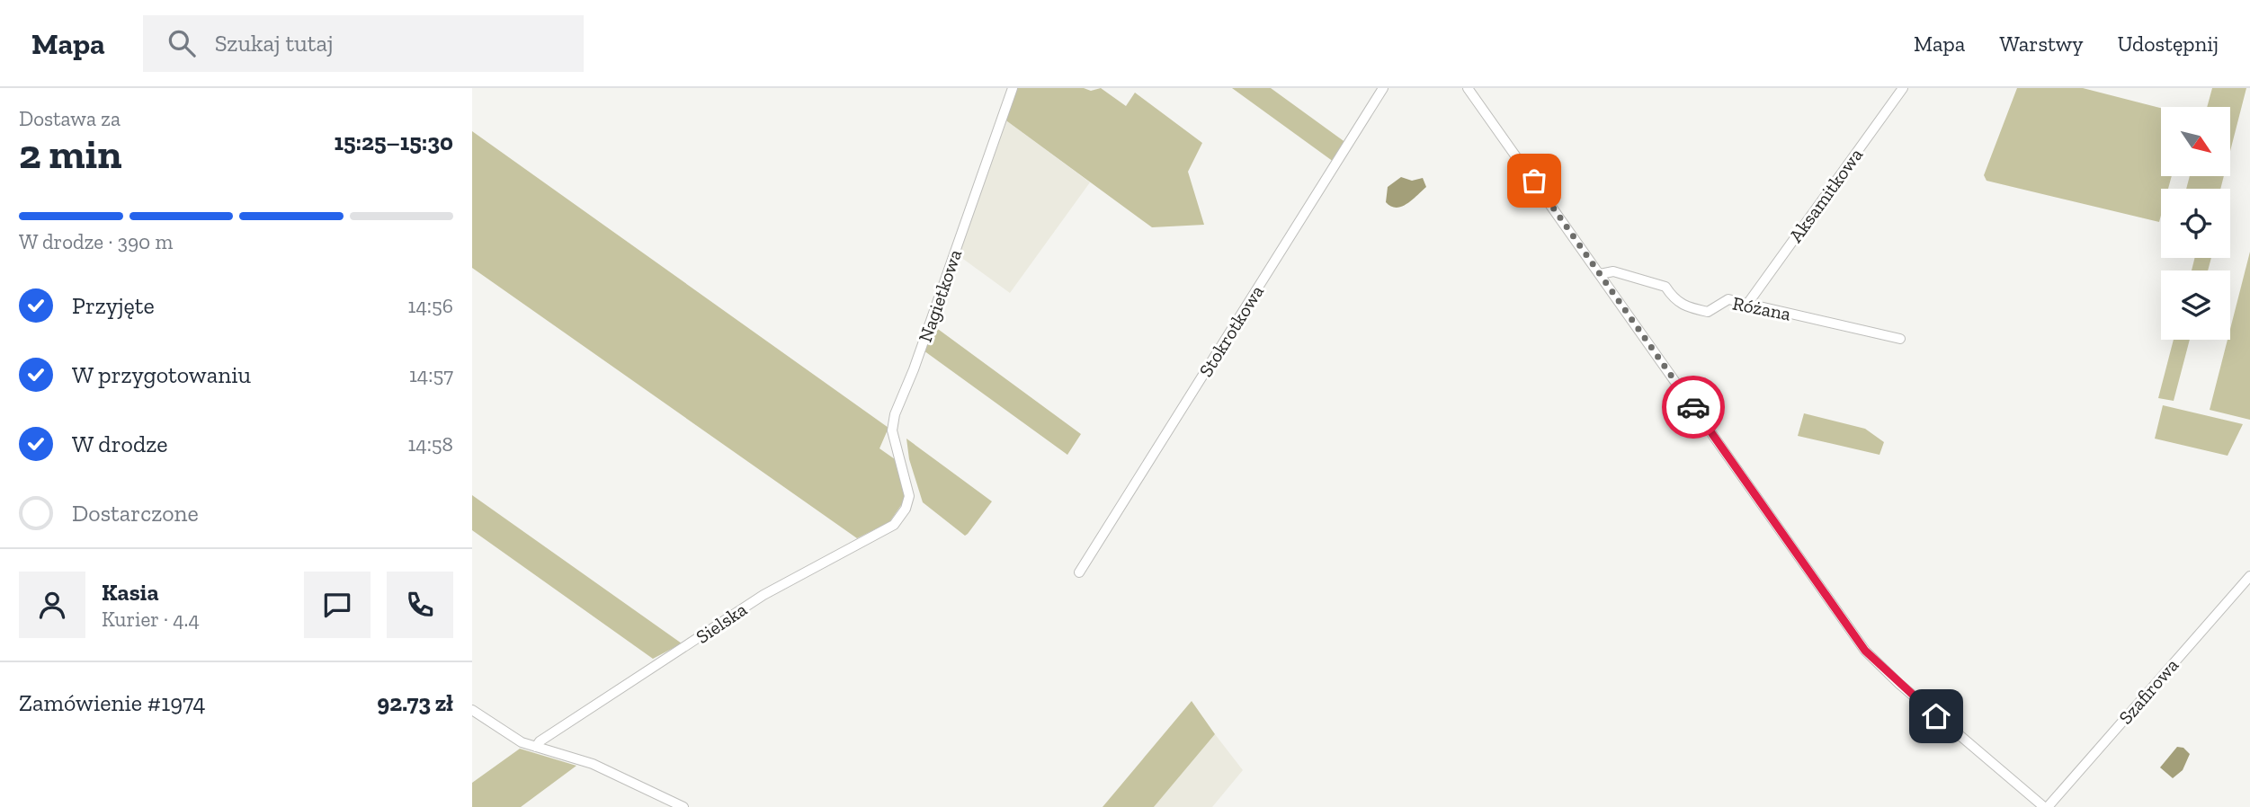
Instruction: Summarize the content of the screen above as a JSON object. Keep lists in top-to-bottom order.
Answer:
{
  "streets": {
    "street": [
      "Aksamitkowa",
      "Nagietkowa",
      "Różana",
      "Stokrotkowa",
      "Sielska",
      "Szafirowa"
    ]
  },
  "crossings": [
    ["Aksamitkowa", "Różana"],
    ["Nagietkowa", "Sielska"]
  ],
  "north": "bottom right",
  "page": {
    "header": "Mapa",
    "search": "Szukaj tutaj",
    "nav": ["Mapa", "Warstwy", "Udostępnij"],
    "heading": ["2 min", "Dostawa za", "15:25–15:30"],
    "panel": [
      "Kasia",
      "Kurier · 4.4",
      "Zamówienie #1974",
      "92.73 zł"
    ],
    "bar": "W drodze · 390 m",
    "list": [
      ["Przyjęte", "14:56"],
      ["W przygotowaniu", "14:57"],
      ["W drodze", "14:58"],
      "Dostarczone"
    ]
  }
}
